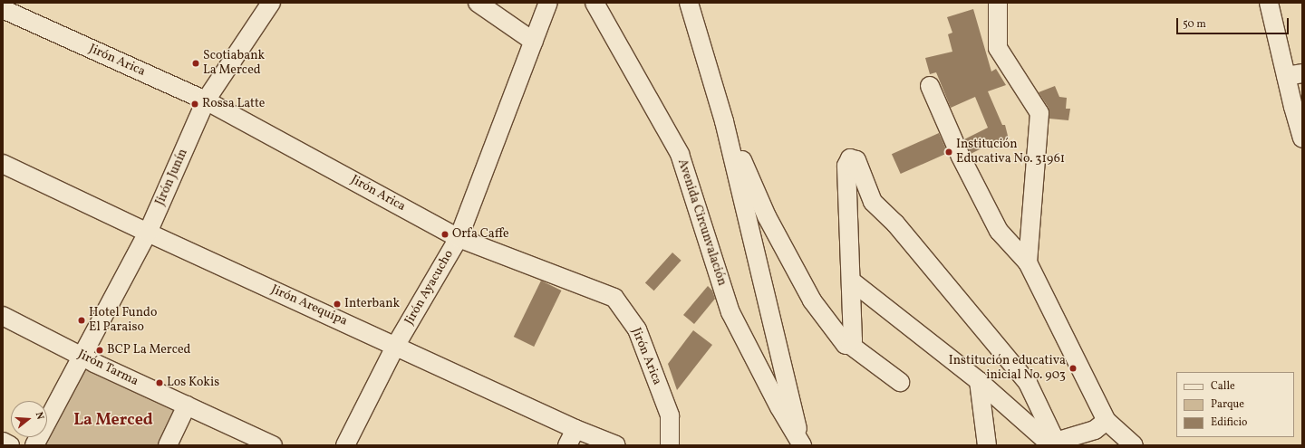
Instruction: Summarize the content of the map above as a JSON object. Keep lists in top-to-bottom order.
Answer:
{
  "streets": {
    "street": [
      "Jirón Arica",
      "Jirón Junín",
      "Avenida Circunvalación",
      "Jirón Ayacucho",
      "Jirón Arequipa",
      "Jirón Tarma"
    ]
  },
  "crossings": [
    ["Jirón Arica", "Jirón Junín"],
    ["Jirón Arica", "Jirón Ayacucho"],
    ["Jirón Junín", "Jirón Arequipa"],
    ["Jirón Junín", "Jirón Tarma"],
    ["Jirón Ayacucho", "Jirón Arequipa"]
  ],
  "districts": ["La Merced"],
  "places": [
    "Scotiabank La Merced",
    "Rossa Latte",
    "Institución Educativa No. 31961",
    "Orfa Caffe",
    "Interbank",
    "Hotel Fundo El Paraiso",
    "BCP La Merced",
    "Institución educativa inicial No. 903",
    "Los Kokis"
  ],
  "legend": ["Calle", "Parque", "Edificio"],
  "scale_bar": "50 m",
  "north": "right"
}
